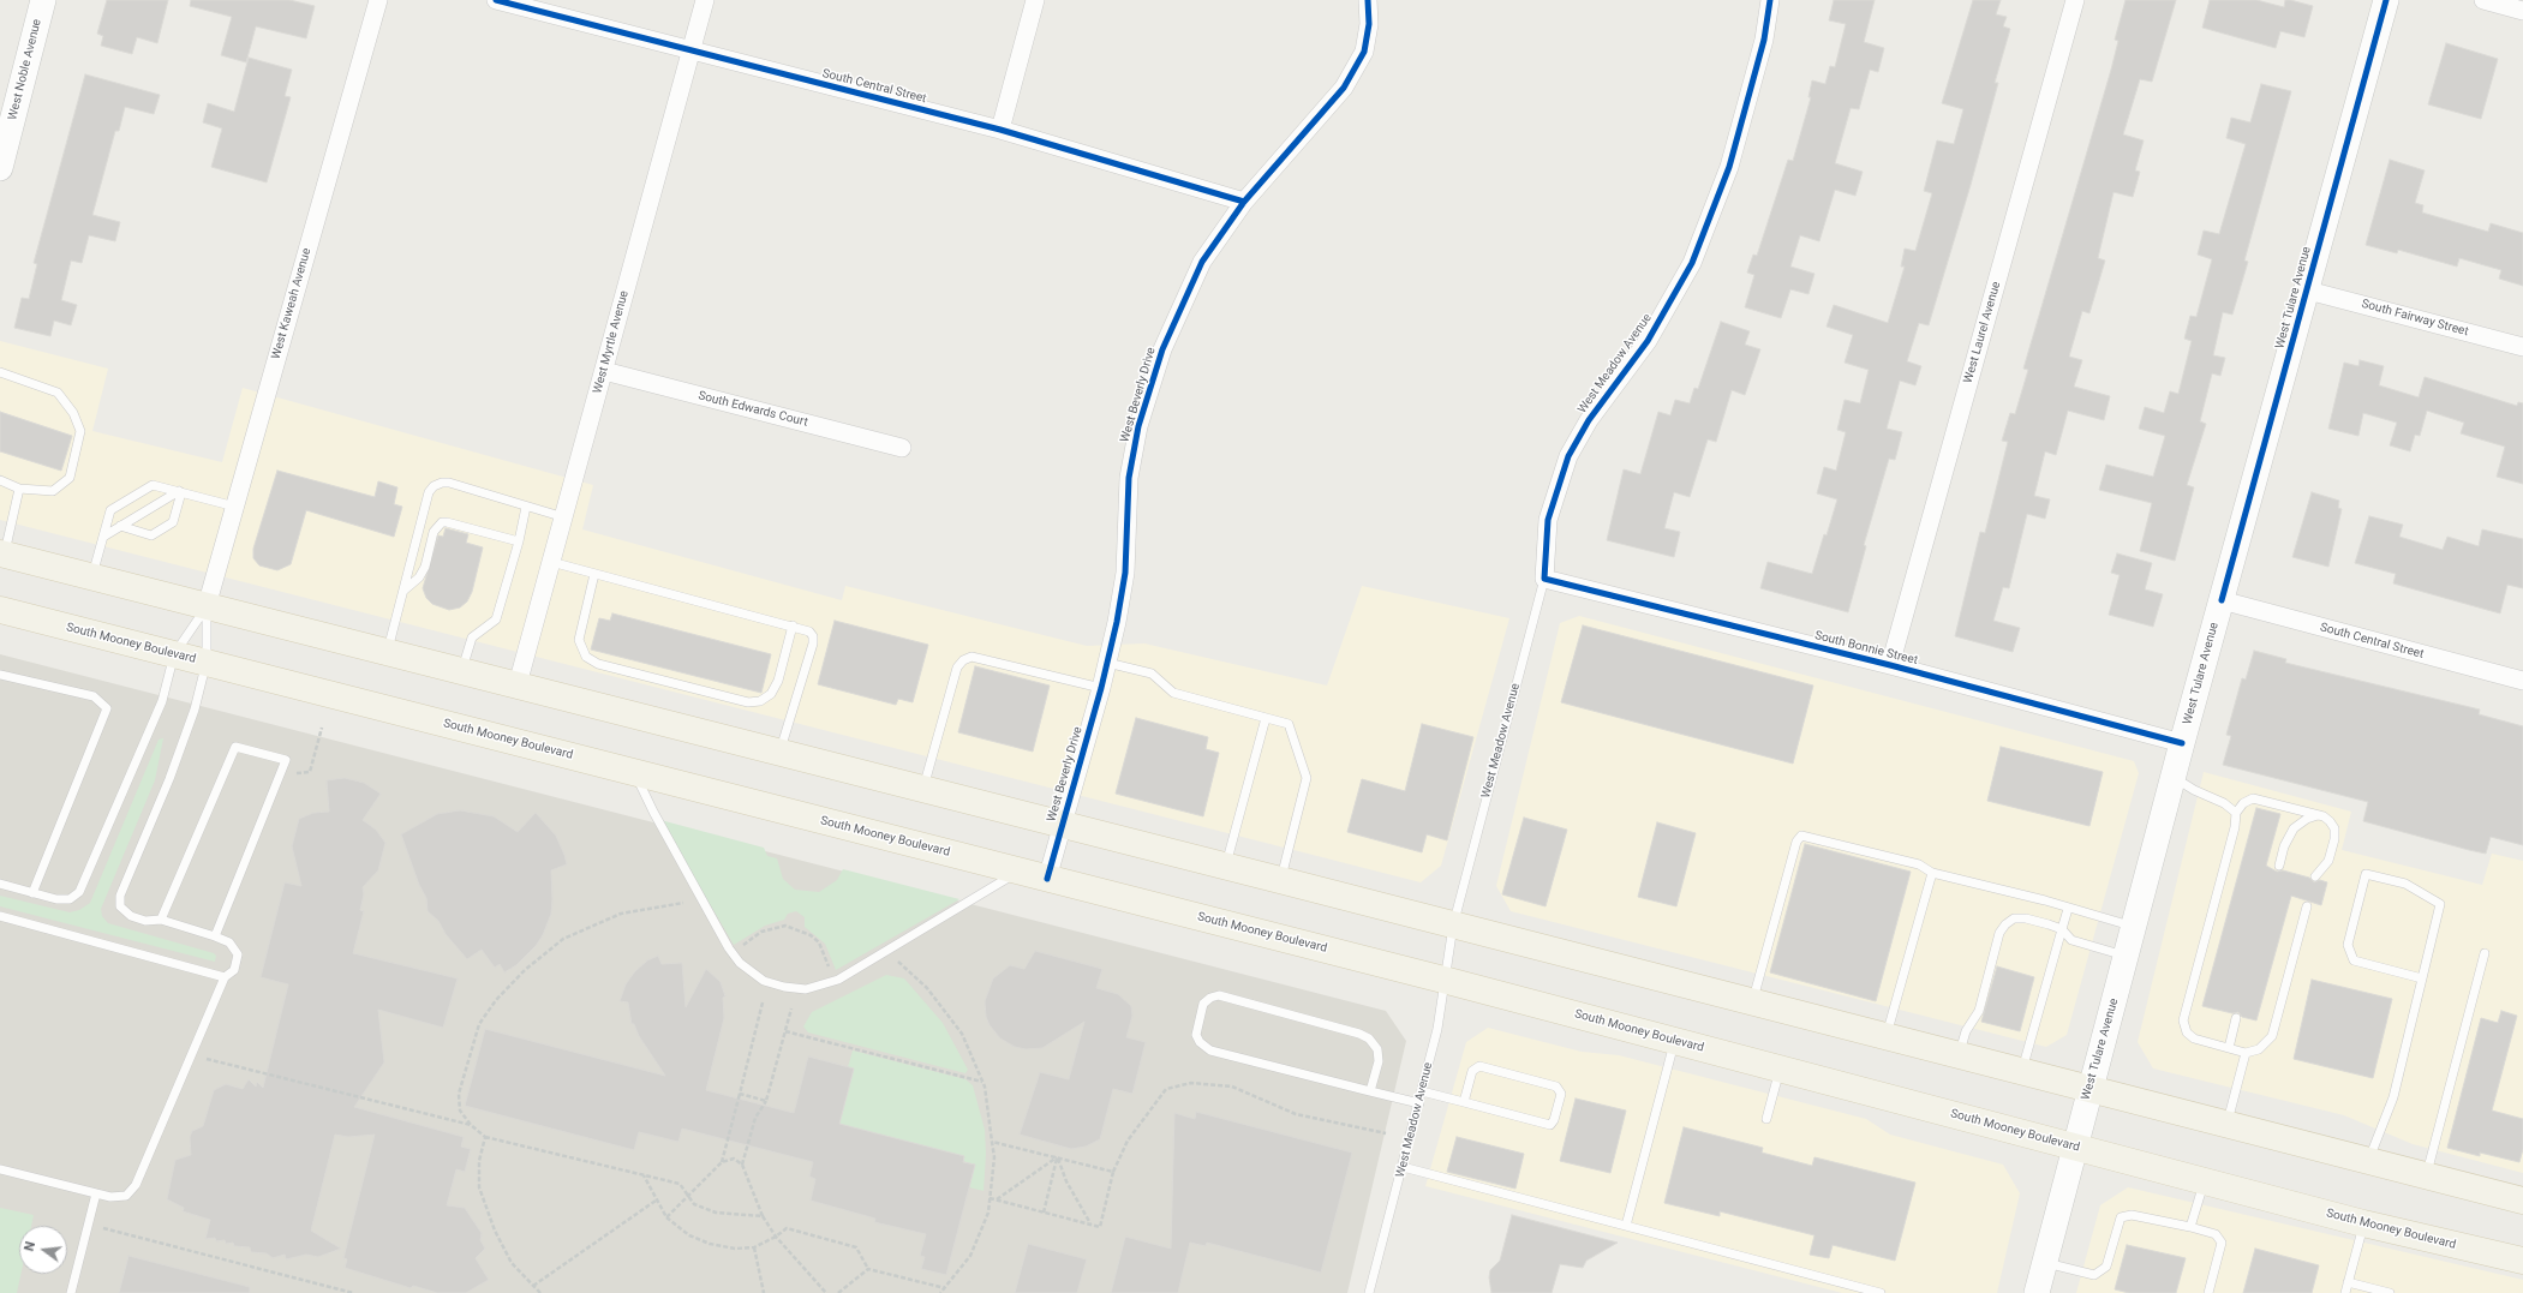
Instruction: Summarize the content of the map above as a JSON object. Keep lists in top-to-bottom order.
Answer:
{
  "streets": {
    "main road": ["South Mooney Boulevard"],
    "street": [
      "West Noble Avenue",
      "South Central Street",
      "West Tulare Avenue",
      "West Kaweah Avenue",
      "South Fairway Street",
      "West Laurel Avenue",
      "West Myrtle Avenue",
      "West Meadow Avenue",
      "West Beverly Drive",
      "South Edwards Court",
      "South Bonnie Street"
    ]
  },
  "crossings": [
    ["South Central Street", "West Tulare Avenue"],
    ["South Central Street", "West Myrtle Avenue"],
    ["South Central Street", "West Beverly Drive"],
    ["West Tulare Avenue", "South Fairway Street"],
    ["West Tulare Avenue", "South Mooney Boulevard"],
    ["West Tulare Avenue", "South Bonnie Street"],
    ["West Laurel Avenue", "South Bonnie Street"],
    ["West Myrtle Avenue", "South Edwards Court"],
    ["West Meadow Avenue", "South Mooney Boulevard"],
    ["West Meadow Avenue", "South Bonnie Street"],
    ["West Beverly Drive", "South Mooney Boulevard"]
  ],
  "north": "left"
}
